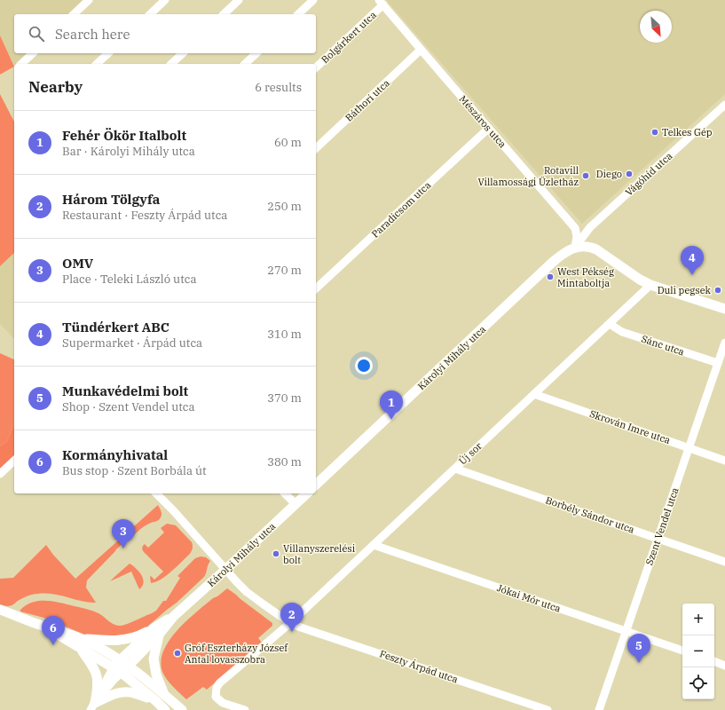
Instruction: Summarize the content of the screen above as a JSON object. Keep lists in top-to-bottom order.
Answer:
{
  "streets": {
    "street": [
      "Bolgárkert utca",
      "Báthori utca",
      "Mészáros utca",
      "Vágóhíd utca",
      "Paradicsom utca",
      "Sánc utca",
      "Károlyi Mihály utca",
      "Skrován Imre utca",
      "Új sor",
      "Borbély Sándor utca",
      "Szent Vendel utca",
      "Jókai Mór utca",
      "Feszty Árpád utca"
    ]
  },
  "crossings": [
    ["Bolgárkert utca", "Mészáros utca"],
    ["Báthori utca", "Mészáros utca"],
    ["Mészáros utca", "Vágóhíd utca"],
    ["Mészáros utca", "Paradicsom utca"],
    ["Mészáros utca", "Károlyi Mihály utca"],
    ["Vágóhíd utca", "Károlyi Mihály utca"],
    ["Sánc utca", "Új sor"],
    ["Sánc utca", "Szent Vendel utca"],
    ["Károlyi Mihály utca", "Feszty Árpád utca"],
    ["Skrován Imre utca", "Új sor"],
    ["Skrován Imre utca", "Szent Vendel utca"],
    ["Új sor", "Borbély Sándor utca"],
    ["Új sor", "Jókai Mór utca"],
    ["Új sor", "Feszty Árpád utca"],
    ["Borbély Sándor utca", "Szent Vendel utca"],
    ["Szent Vendel utca", "Jókai Mór utca"]
  ],
  "places": [
    "Telkes Gép",
    "Diego",
    "Rotavill Villamossági Üzletház",
    "West Pékség Mintaboltja",
    "Duli pegsek",
    "Villanyszerelési bolt",
    "Gróf Eszterházy József Antal lovasszobra"
  ],
  "north": "bottom right",
  "page": {
    "search": "Search here",
    "heading": ["Nearby", "6 results"],
    "list": [
      {
        "mark": "1",
        "name": "Fehér Ökör Italbolt",
        "note": "Bar · Károlyi Mihály utca",
        "value": "60 m"
      },
      {
        "mark": "2",
        "name": "Három Tölgyfa",
        "note": "Restaurant · Feszty Árpád utca",
        "value": "250 m"
      },
      {
        "mark": "3",
        "name": "OMV",
        "note": "Place · Teleki László utca",
        "value": "270 m"
      },
      {
        "mark": "4",
        "name": "Tündérkert ABC",
        "note": "Supermarket · Árpád utca",
        "value": "310 m"
      },
      {
        "mark": "5",
        "name": "Munkavédelmi bolt",
        "note": "Shop · Szent Vendel utca",
        "value": "370 m"
      },
      {
        "mark": "6",
        "name": "Kormányhivatal",
        "note": "Bus stop · Szent Borbála út",
        "value": "380 m"
      }
    ],
    "pins": [
      "4",
      "1",
      "3",
      "2",
      "6",
      "5"
    ],
    "map_buttons": ["+", "−"]
  }
}
